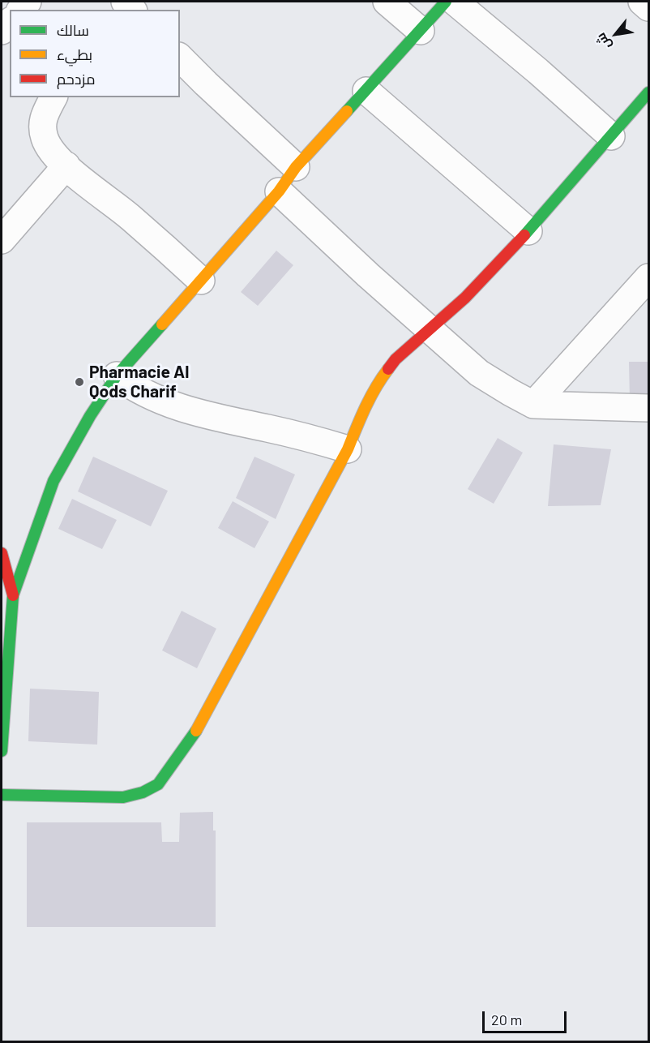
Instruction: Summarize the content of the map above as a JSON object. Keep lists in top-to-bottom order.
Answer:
{
  "places": ["Pharmacie Al Qods Charif"],
  "legend": ["سالك", "بطيء", "مزدحم"],
  "scale_bar": "20 m",
  "north": "bottom left"
}
